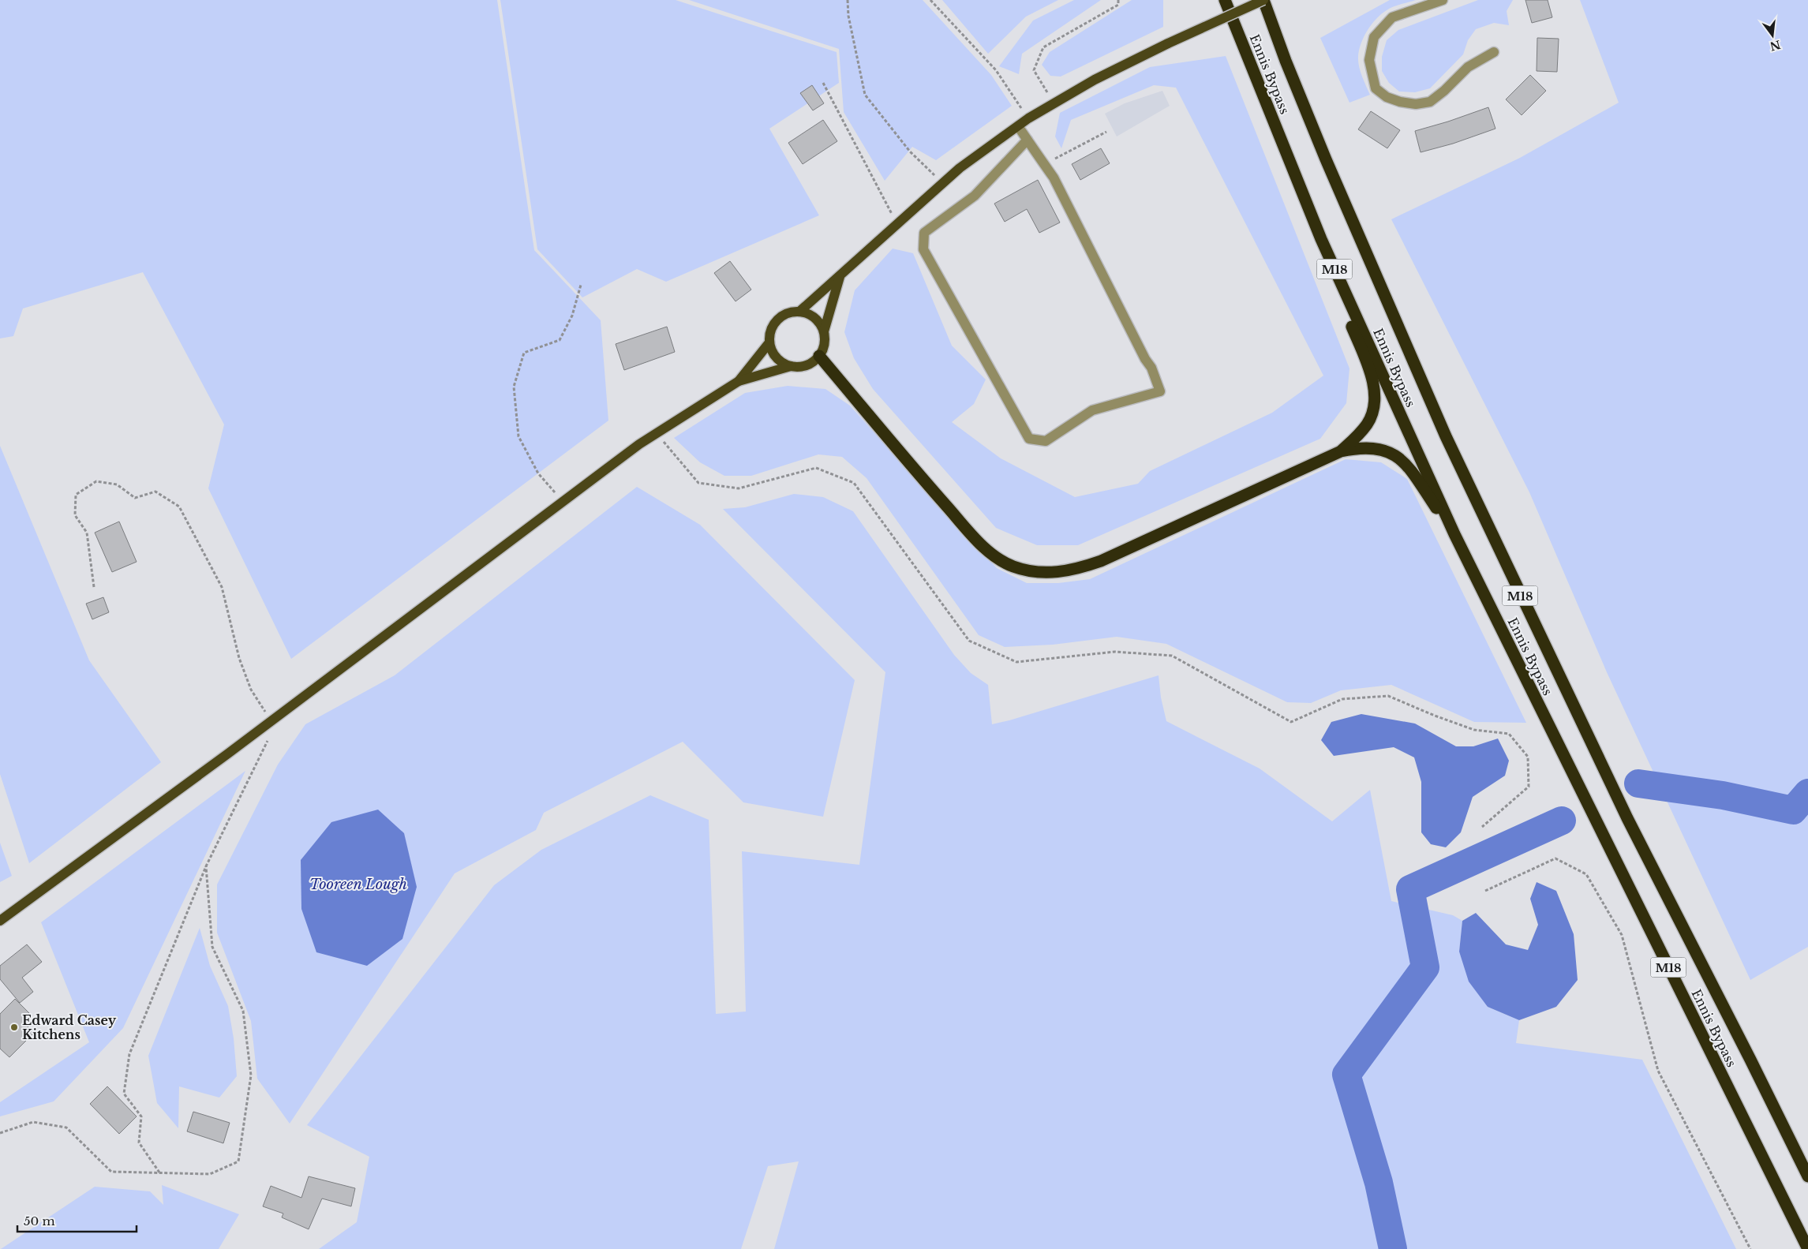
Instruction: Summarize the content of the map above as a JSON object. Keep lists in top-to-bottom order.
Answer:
{
  "streets": {
    "highway": ["Ennis Bypass", "M18"]
  },
  "water": ["Tooreen Lough"],
  "places": ["Edward Casey Kitchens"],
  "scale_bar": "50 m",
  "north": "bottom"
}
